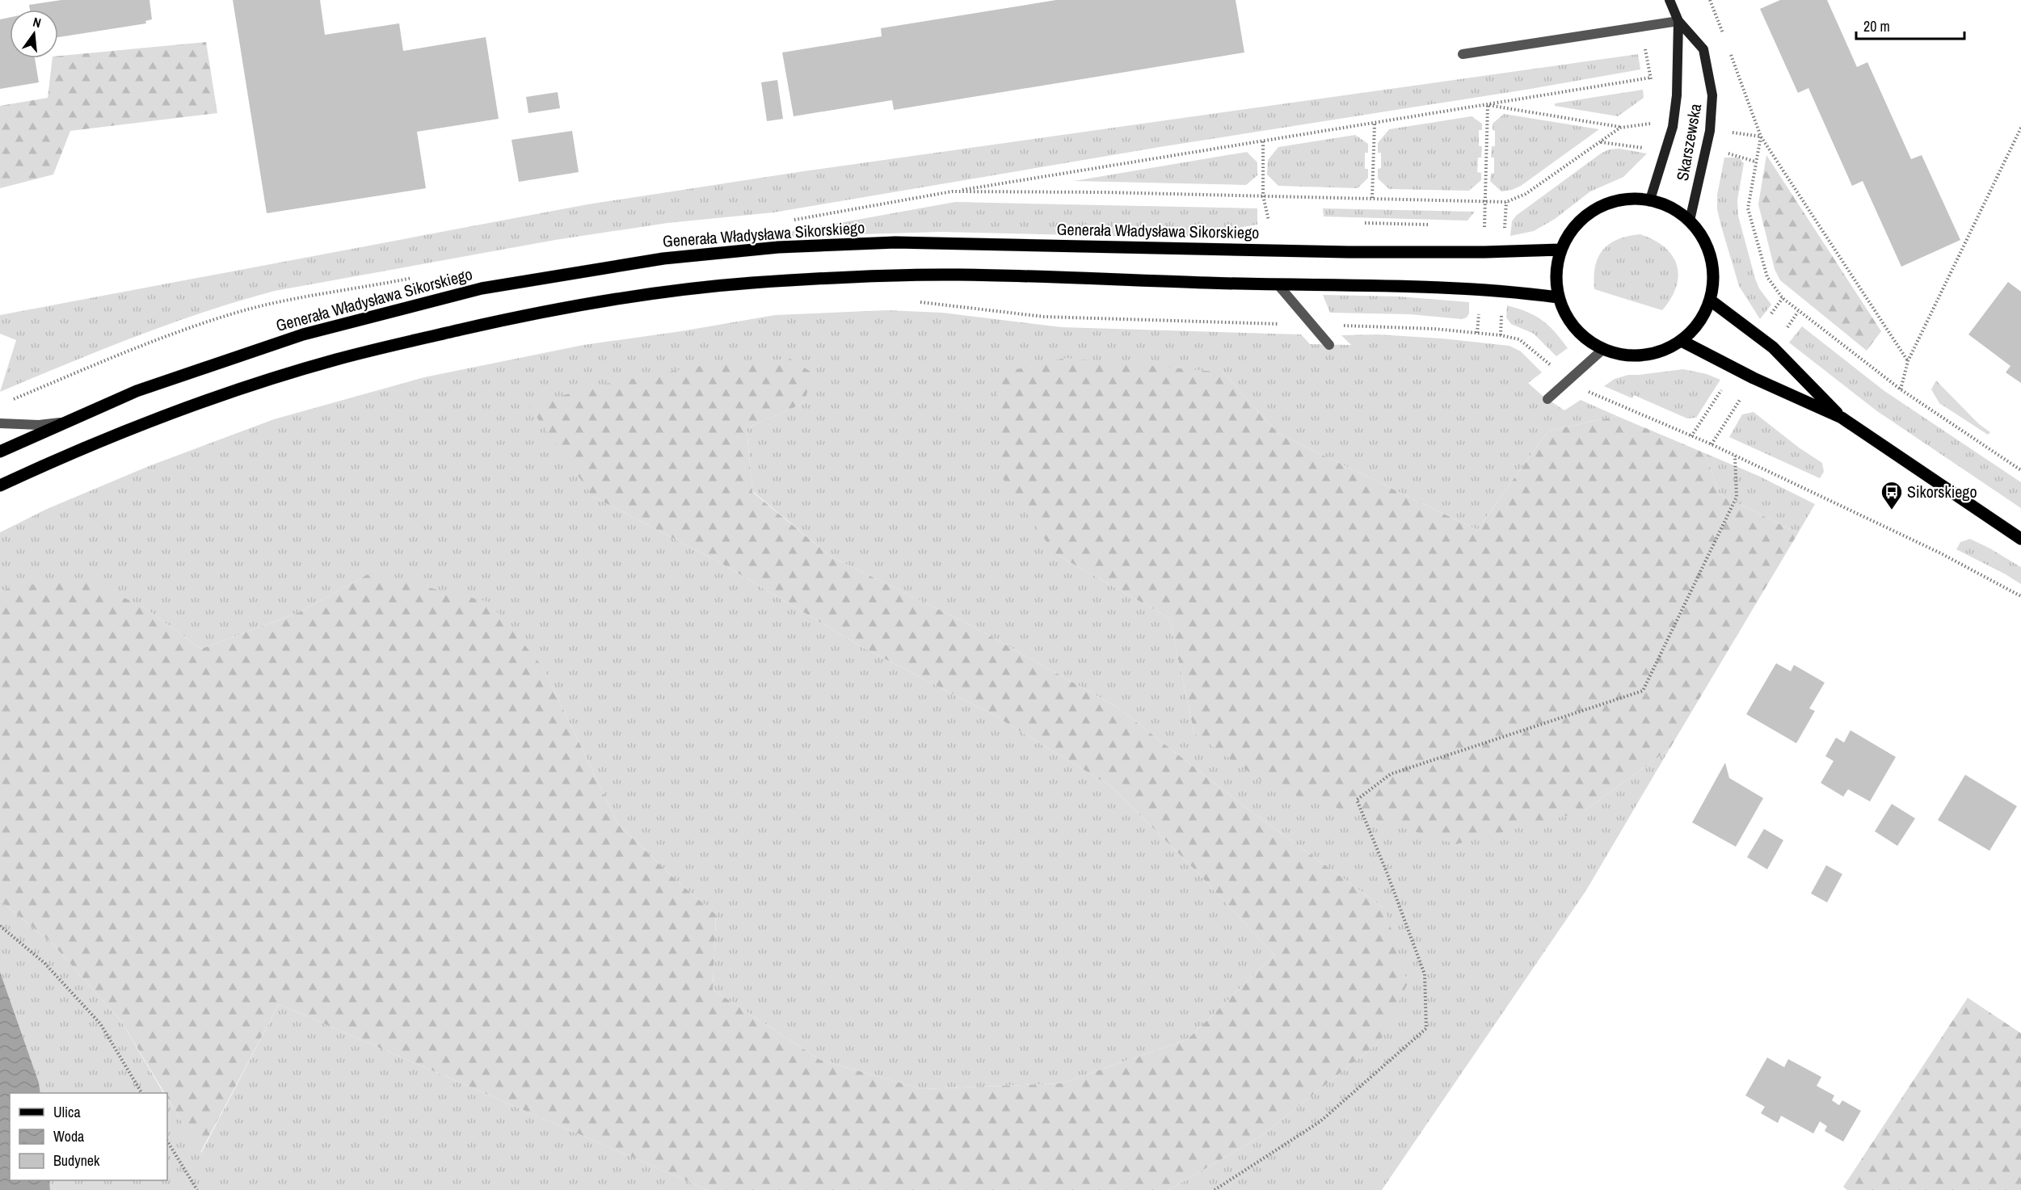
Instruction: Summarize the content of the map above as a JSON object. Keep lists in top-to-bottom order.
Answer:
{
  "streets": {
    "main road": ["Skarszewska", "Generała Władysława Sikorskiego"]
  },
  "crossings": [
    ["Skarszewska", "Generała Władysława Sikorskiego"]
  ],
  "places": {
    "bus stop": ["Sikorskiego"]
  },
  "legend": ["Ulica", "Woda", "Budynek"],
  "scale_bar": "20 m",
  "north": "top"
}
